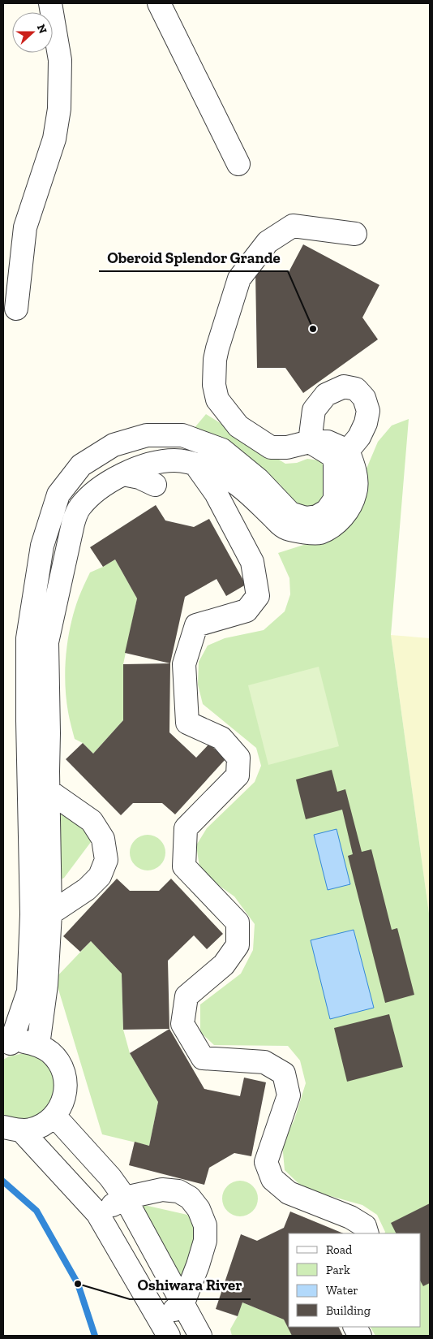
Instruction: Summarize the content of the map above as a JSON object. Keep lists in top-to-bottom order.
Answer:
{
  "places": ["Oberoid Splendor Grande", "Oshiwara River"],
  "legend": [
    "Road",
    "Park",
    "Water",
    "Building"
  ],
  "north": "right"
}
